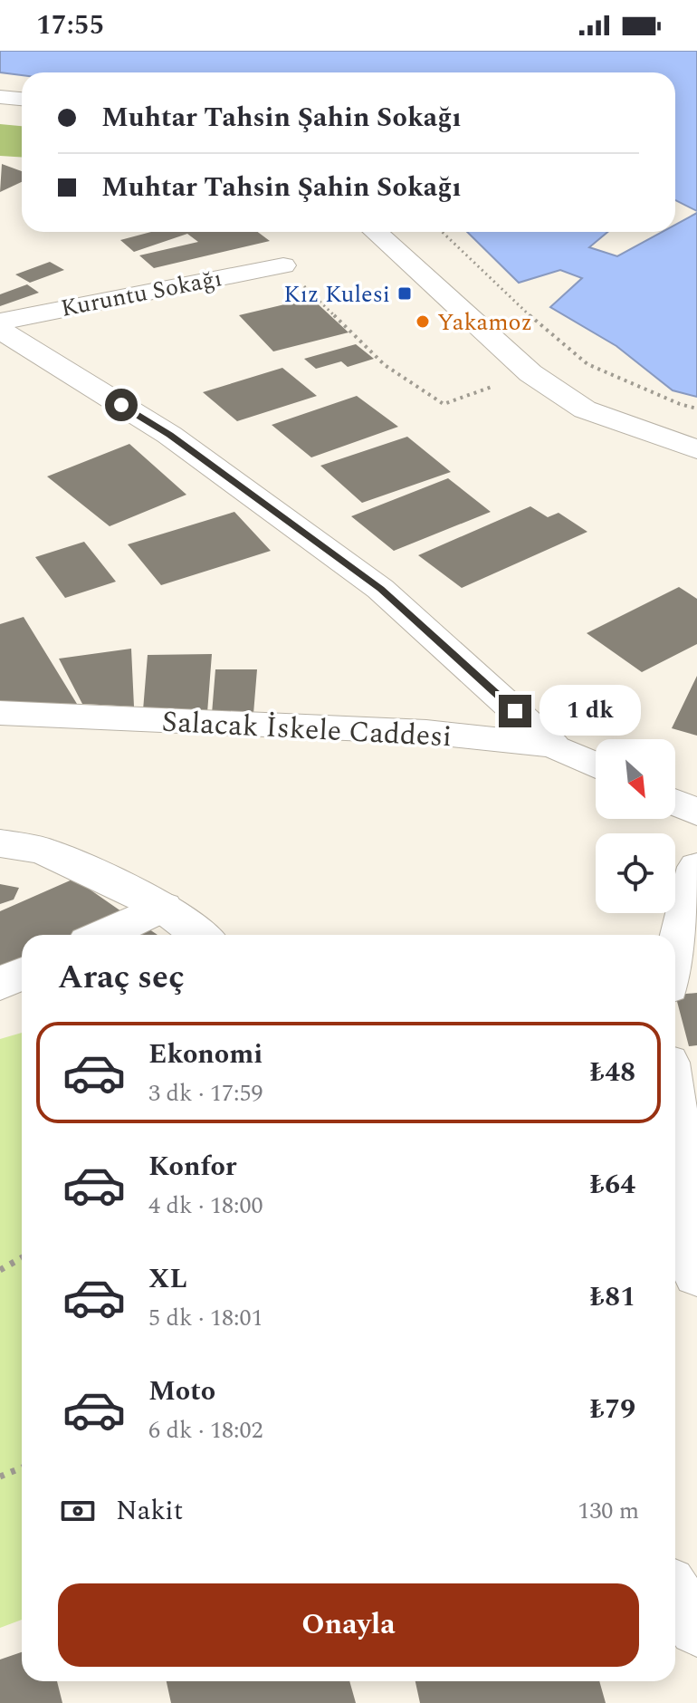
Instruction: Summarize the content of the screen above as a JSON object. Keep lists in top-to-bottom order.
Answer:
{
  "streets": {
    "street": ["Kuruntu Sokağı", "Salacak İskele Caddesi"]
  },
  "places": {
    "transit": ["Kız Kulesi"],
    "other": ["Yakamoz"]
  },
  "north": "bottom right",
  "page": {
    "status": "17:55",
    "banner": ["Muhtar Tahsin Şahin Sokağı", "Muhtar Tahsin Şahin Sokağı"],
    "bubble": "1 dk",
    "heading": "Araç seç",
    "list": [
      {
        "name": "Ekonomi",
        "note": "3 dk · 17:59",
        "value": "₺48"
      },
      {
        "name": "Konfor",
        "note": "4 dk · 18:00",
        "value": "₺64"
      },
      {
        "name": "XL",
        "note": "5 dk · 18:01",
        "value": "₺81"
      },
      {
        "name": "Moto",
        "note": "6 dk · 18:02",
        "value": "₺79"
      }
    ],
    "pay": ["Nakit", "130 m"],
    "buttons": "Onayla"
  }
}
